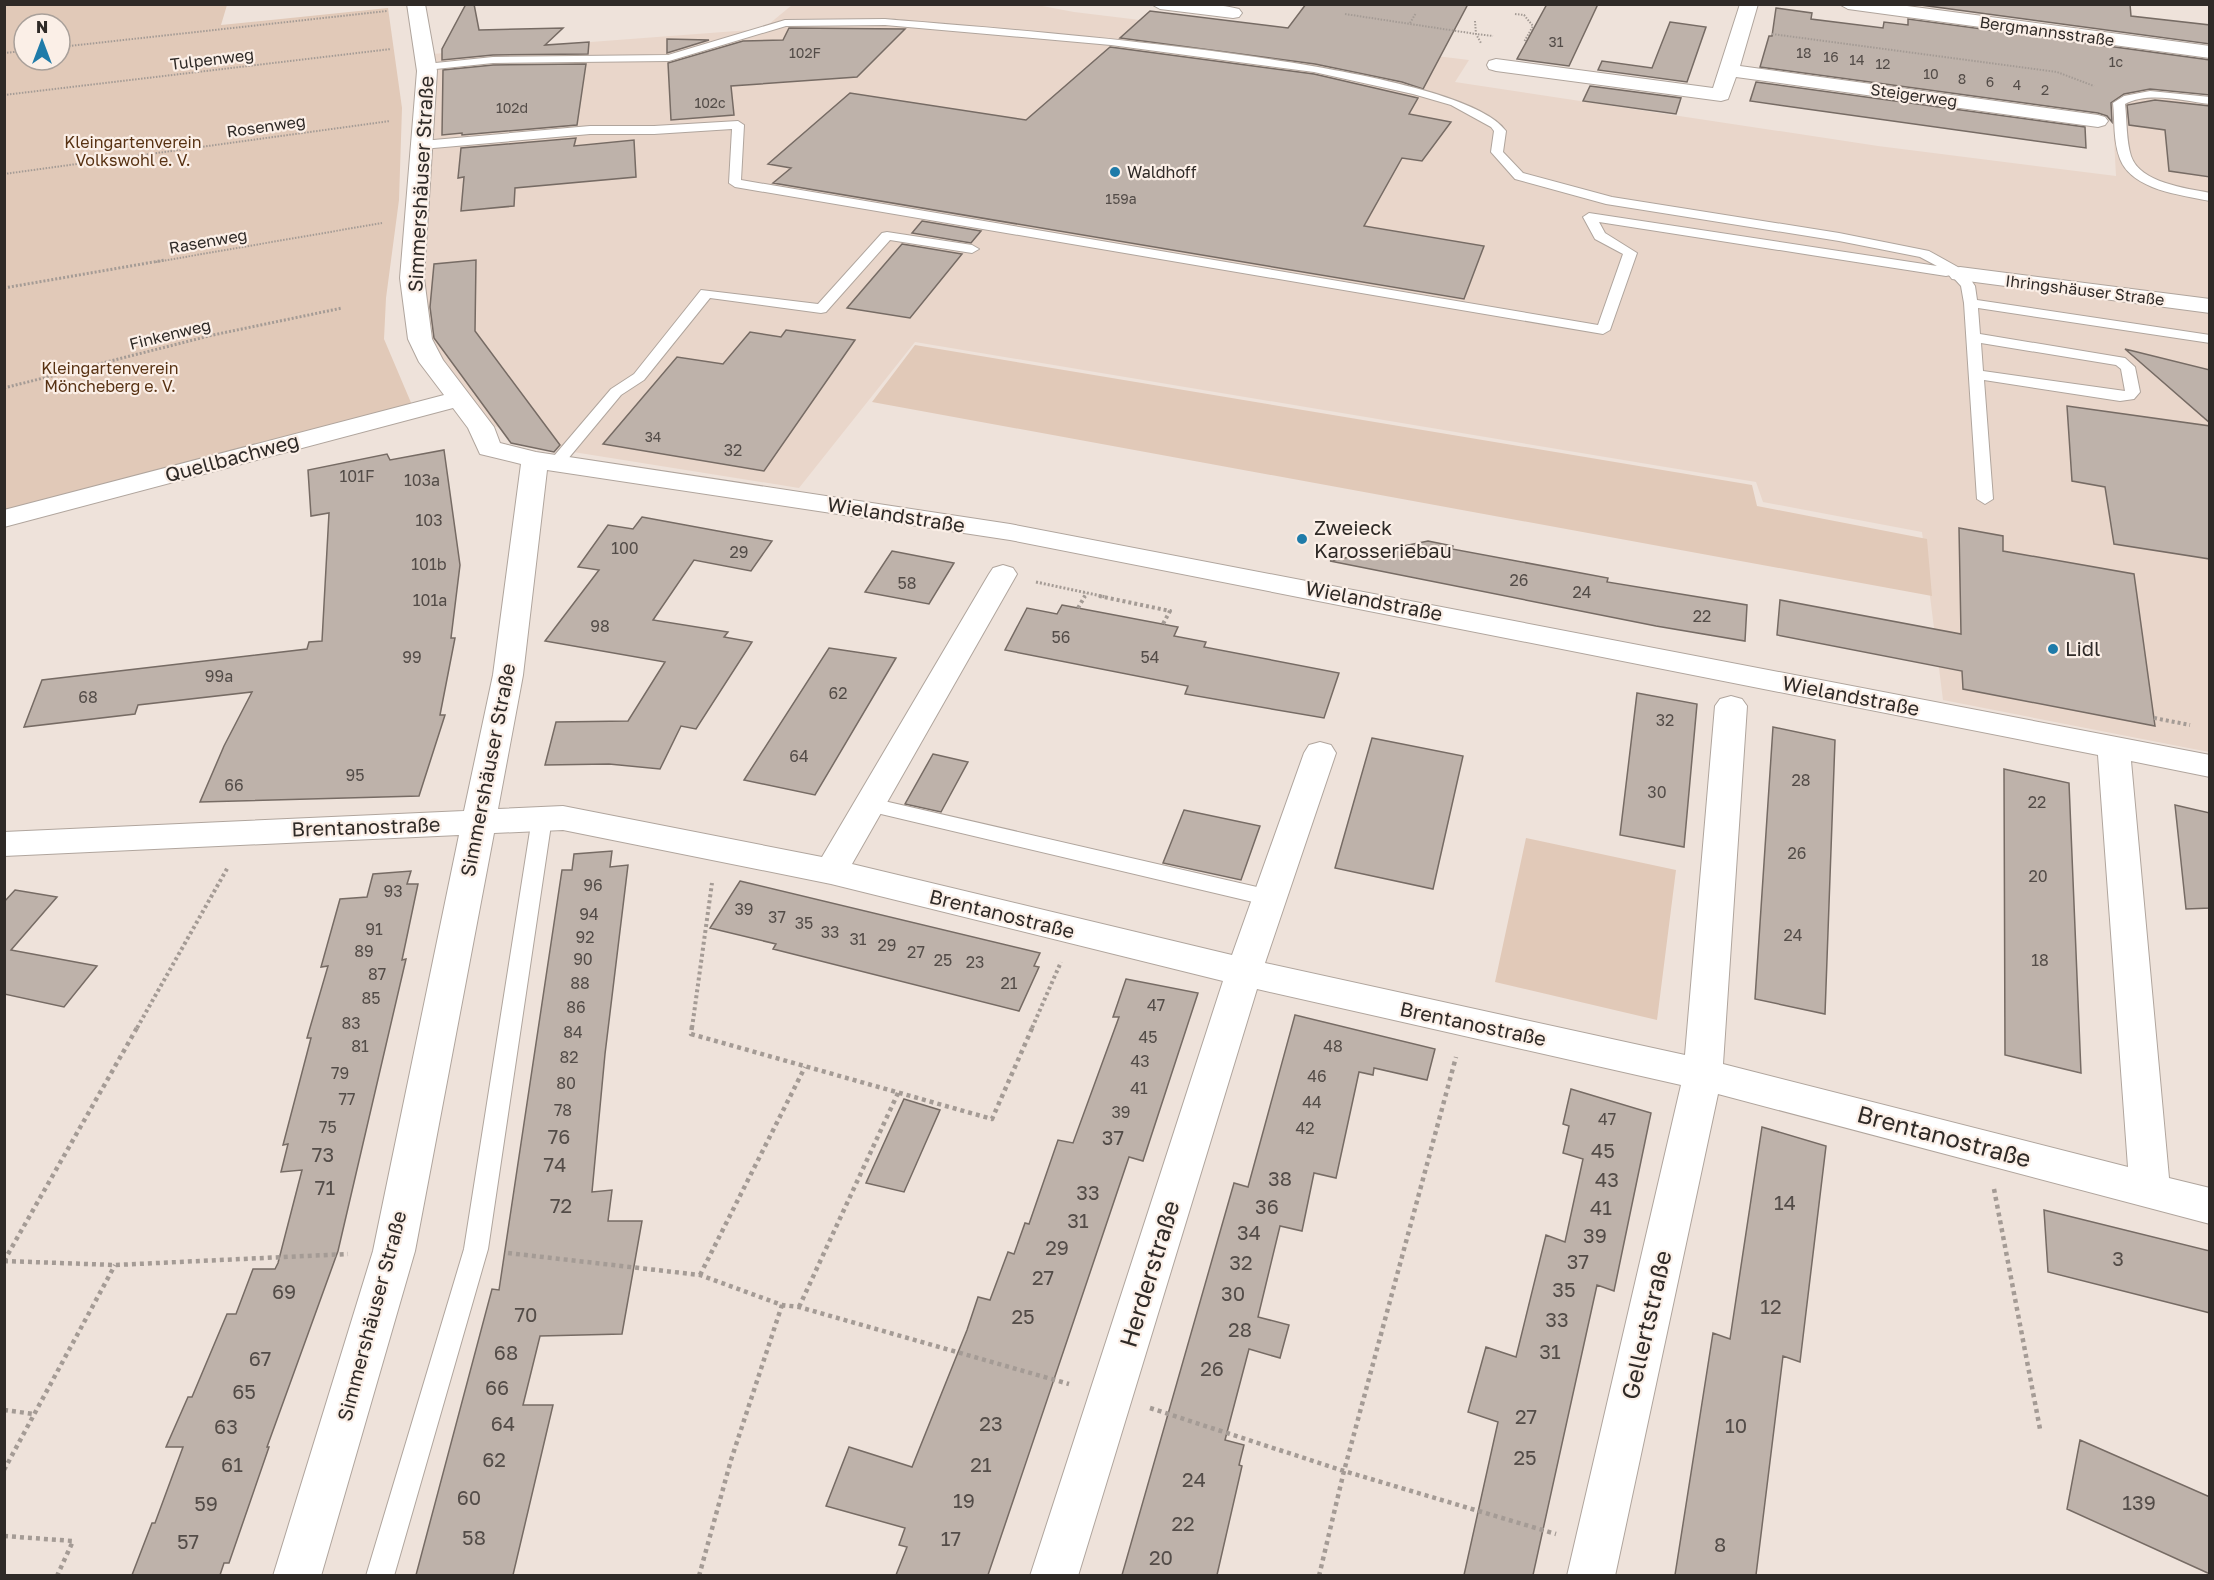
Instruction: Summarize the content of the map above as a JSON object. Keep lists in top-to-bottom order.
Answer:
{
  "streets": {
    "street": [
      "Bergmannsstraße",
      "Steigerweg",
      "Simmershäuser Straße",
      "Ihringshäuser Straße",
      "Quellbachweg",
      "Wielandstraße",
      "Brentanostraße",
      "Herderstraße",
      "Gellertstraße"
    ],
    "path": [
      "Tulpenweg",
      "Rosenweg",
      "Rasenweg",
      "Finkenweg"
    ]
  },
  "crossings": [
    ["Tulpenweg", "Simmershäuser Straße"],
    ["Rosenweg", "Simmershäuser Straße"],
    ["Simmershäuser Straße", "Rasenweg"],
    ["Simmershäuser Straße", "Quellbachweg"],
    ["Simmershäuser Straße", "Wielandstraße"],
    ["Simmershäuser Straße", "Brentanostraße"],
    ["Brentanostraße", "Herderstraße"],
    ["Brentanostraße", "Gellertstraße"]
  ],
  "parks": ["Kleingartenverein Volkswohl e. V.", "Kleingartenverein Möncheberg e. V."],
  "places": ["Waldhoff", "Zweieck Karosseriebau", "Lidl"],
  "house_numbers": [
    "31",
    "102F",
    "18",
    "16",
    "14",
    "1c",
    "12",
    "10",
    "8",
    "6",
    "4",
    "2",
    "102c",
    "102d",
    "159a",
    "34",
    "32",
    "101F",
    "103a",
    "103",
    "100",
    "29",
    "101b",
    "26",
    "58",
    "24",
    "101a",
    "22",
    "98",
    "56",
    "99",
    "54",
    "99a",
    "62",
    "68",
    "32",
    "64",
    "95",
    "28",
    "66",
    "30",
    "22",
    "26",
    "20",
    "96",
    "93",
    "39",
    "94",
    "37",
    "35",
    "91",
    "33",
    "24",
    "92",
    "31",
    "29",
    "89",
    "27",
    "90",
    "25",
    "18",
    "23",
    "87",
    "88",
    "21",
    "85",
    "47",
    "86",
    "83",
    "84",
    "45",
    "81",
    "48",
    "82",
    "43",
    "79",
    "46",
    "80",
    "41",
    "77",
    "44",
    "78",
    "39",
    "47",
    "75",
    "42",
    "76",
    "37",
    "45",
    "73",
    "74",
    "38",
    "43",
    "71",
    "33",
    "14",
    "72",
    "36",
    "41",
    "31",
    "34",
    "39",
    "29",
    "3",
    "37",
    "32",
    "27",
    "35",
    "69",
    "30",
    "12",
    "70",
    "25",
    "33",
    "28",
    "31",
    "68",
    "67",
    "26",
    "66",
    "65",
    "27",
    "64",
    "23",
    "10",
    "63",
    "25",
    "62",
    "61",
    "21",
    "24",
    "60",
    "19",
    "139",
    "59",
    "22",
    "58",
    "17",
    "57",
    "8",
    "20"
  ],
  "north": "top"
}
